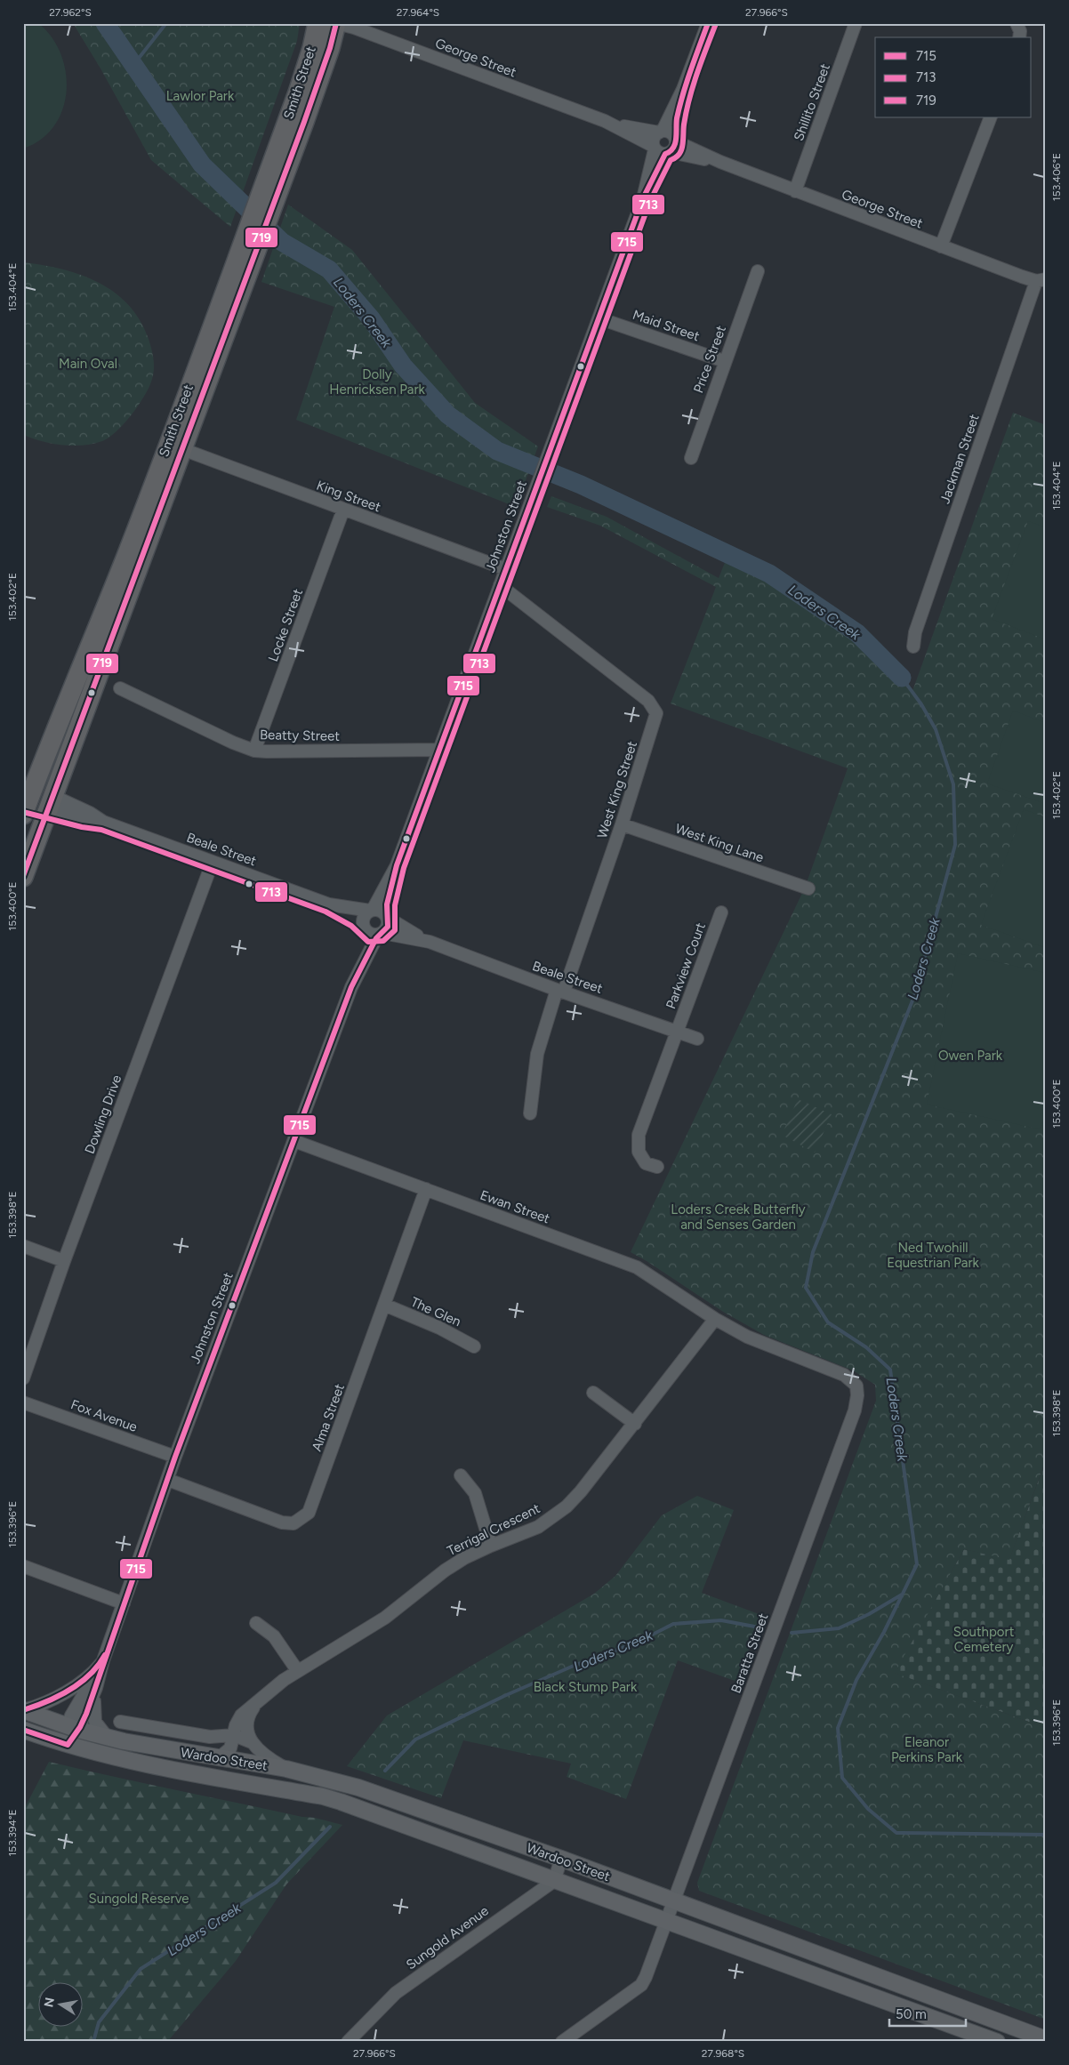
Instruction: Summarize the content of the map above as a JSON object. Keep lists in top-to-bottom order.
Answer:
{
  "streets": {
    "highway": ["Smith Street"],
    "main road": ["Wardoo Street"],
    "street": [
      "George Street",
      "Shillito Street",
      "Maid Street",
      "Price Street",
      "Jackman Street",
      "King Street",
      "Johnston Street",
      "Locke Street",
      "Beatty Street",
      "West King Street",
      "West King Lane",
      "Beale Street",
      "Parkview Court",
      "Dowling Drive",
      "Ewan Street",
      "The Glen",
      "Fox Avenue",
      "Alma Street",
      "Terrigal Crescent",
      "Baratta Street",
      "Sungold Avenue"
    ]
  },
  "crossings": [
    ["George Street", "Smith Street"],
    ["George Street", "Shillito Street"],
    ["George Street", "Jackman Street"],
    ["George Street", "Johnston Street"],
    ["Smith Street", "King Street"],
    ["Smith Street", "Beale Street"],
    ["Maid Street", "Price Street"],
    ["Maid Street", "Johnston Street"],
    ["King Street", "Johnston Street"],
    ["King Street", "Locke Street"],
    ["Johnston Street", "Beatty Street"],
    ["Johnston Street", "West King Street"],
    ["Johnston Street", "Beale Street"],
    ["Johnston Street", "Ewan Street"],
    ["Johnston Street", "Fox Avenue"],
    ["Johnston Street", "Alma Street"],
    ["Johnston Street", "Wardoo Street"],
    ["Locke Street", "Beatty Street"],
    ["West King Street", "West King Lane"],
    ["West King Street", "Beale Street"],
    ["Beale Street", "Parkview Court"],
    ["Beale Street", "Dowling Drive"],
    ["Ewan Street", "Alma Street"],
    ["Ewan Street", "Terrigal Crescent"],
    ["Ewan Street", "Baratta Street"],
    ["The Glen", "Alma Street"],
    ["Terrigal Crescent", "Baratta Street"],
    ["Terrigal Crescent", "Wardoo Street"],
    ["Baratta Street", "Wardoo Street"],
    ["Wardoo Street", "Sungold Avenue"]
  ],
  "water": ["Loders Creek"],
  "parks": [
    "Lawlor Park",
    "Main Oval",
    "Dolly Henricksen Park",
    "Owen Park",
    "Loders Creek Butterfly and Senses Garden",
    "Ned Twohill Equestrian Park",
    "Southport Cemetery",
    "Black Stump Park",
    "Eleanor Perkins Park",
    "Sungold Reserve"
  ],
  "lines": ["transit line 715", "transit line 719", "transit line 713"],
  "legend": ["715", "713", "719"],
  "scale_bar": "50 m",
  "north": "left",
  "coordinates": [
    "27.962°S",
    "27.964°S",
    "27.966°S",
    "153.406°E",
    "153.404°E",
    "153.402°E",
    "153.400°E",
    "153.398°E",
    "153.396°E",
    "153.394°E",
    "27.968°S"
  ]
}
